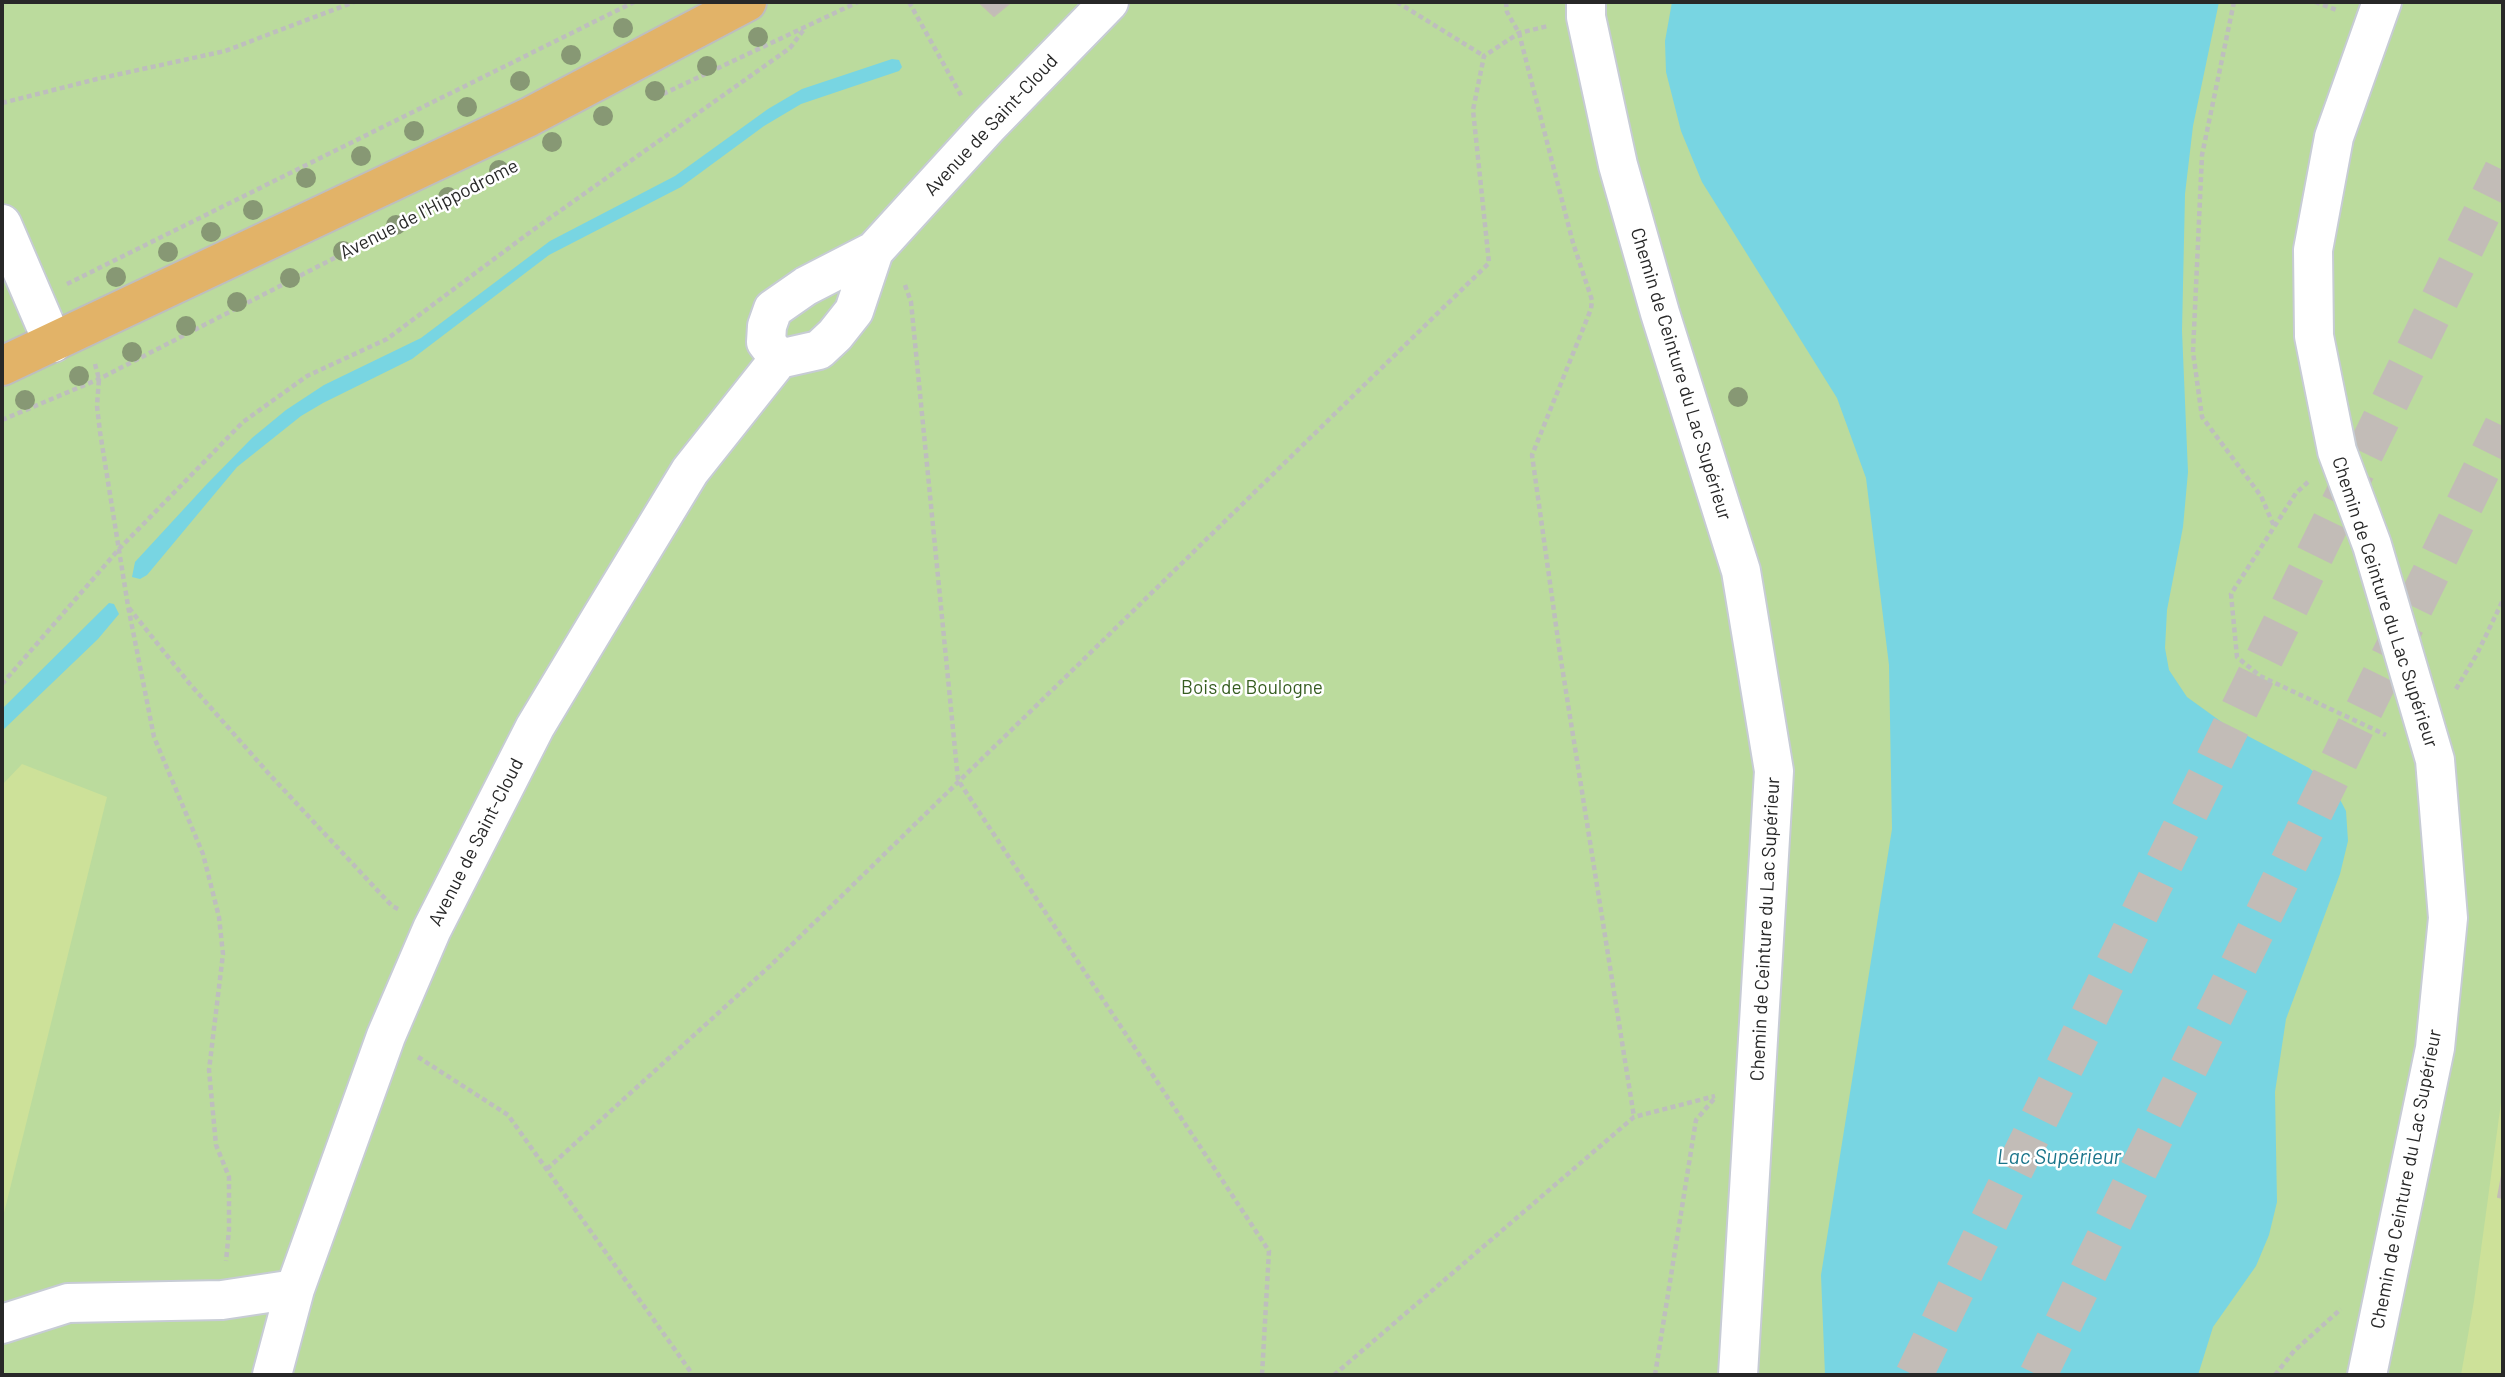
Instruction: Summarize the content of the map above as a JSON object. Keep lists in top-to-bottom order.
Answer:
{
  "streets": {
    "main road": ["Avenue de l'Hippodrome"],
    "street": ["Avenue de Saint-Cloud", "Chemin de Ceinture du Lac Supérieur"]
  },
  "water": ["Lac Supérieur"],
  "parks": ["Bois de Boulogne"]
}
